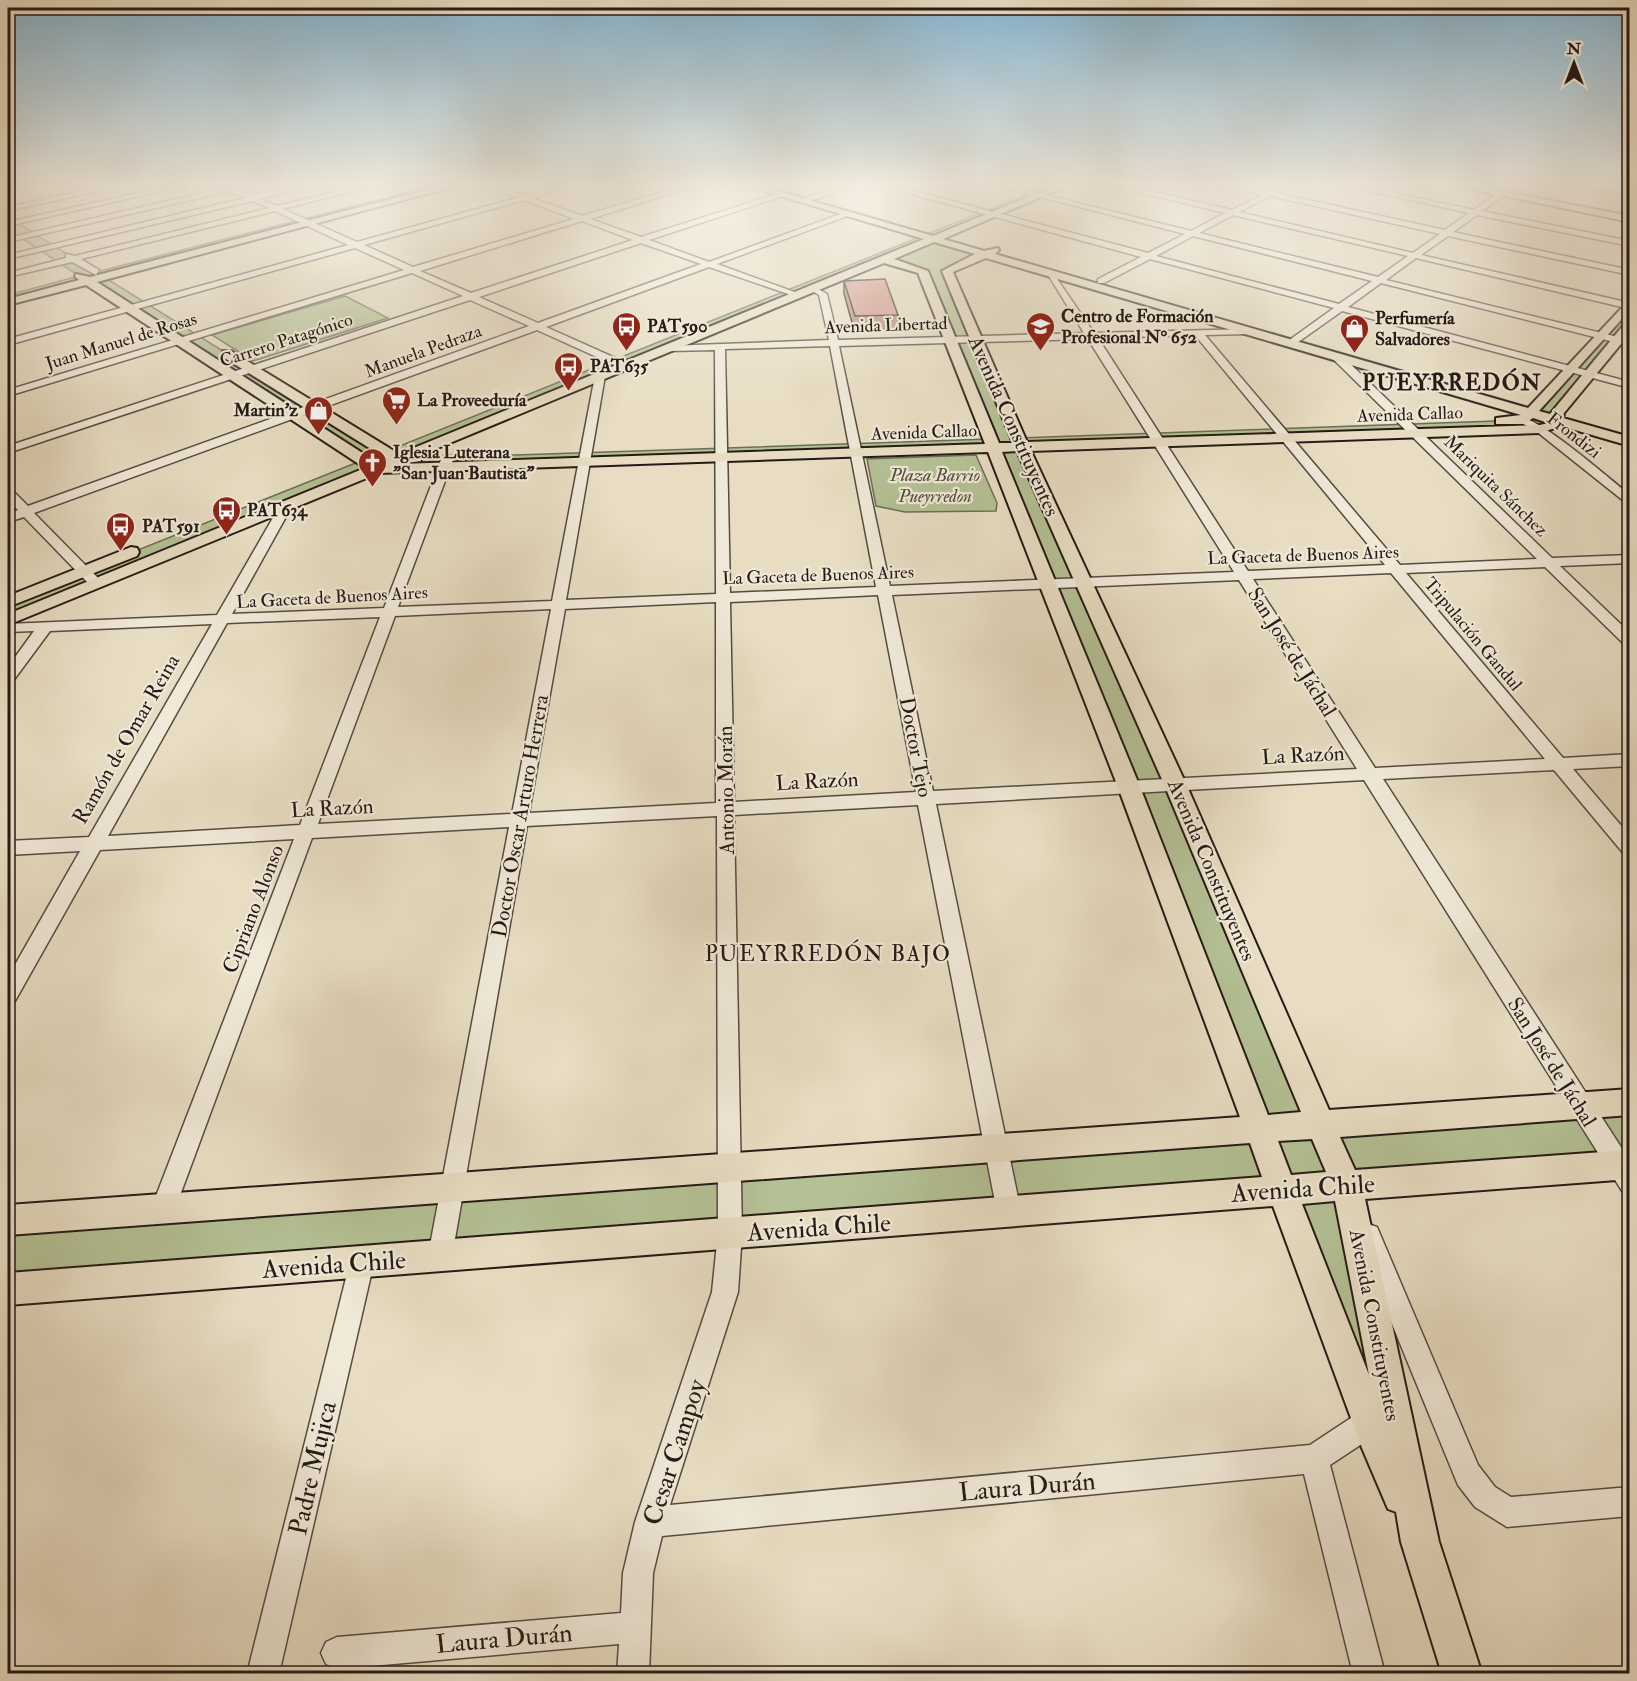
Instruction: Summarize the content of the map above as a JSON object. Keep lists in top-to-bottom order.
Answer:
{
  "streets": {
    "main road": ["Avenida Callao", "Avenida Constituyentes", "Avenida Chile"],
    "street": [
      "Avenida Libertad",
      "Carrero Patagónico",
      "Juan Manuel de Rosas",
      "Manuela Pedraza",
      "Frondizi",
      "Mariquita Sánchez",
      "La Gaceta de Buenos Aires",
      "Tripulación Gandul",
      "San José de Jáchal",
      "Ramón de Omar Reina",
      "Doctor Tejo",
      "La Razón",
      "Antonio Morán",
      "Doctor Oscar Arturo Herrera",
      "Cipriano Alonso",
      "Cesar Campoy",
      "Padre Mujica",
      "Laura Durán"
    ]
  },
  "crossings": [
    ["Avenida Libertad", "Avenida Constituyentes"],
    ["Avenida Libertad", "Tripulación Gandul"],
    ["Avenida Libertad", "San José de Jáchal"],
    ["Avenida Libertad", "Doctor Tejo"],
    ["Avenida Libertad", "Antonio Morán"],
    ["Avenida Callao", "Avenida Constituyentes"],
    ["Avenida Callao", "Frondizi"],
    ["Avenida Callao", "Mariquita Sánchez"],
    ["Avenida Callao", "Tripulación Gandul"],
    ["Avenida Callao", "San José de Jáchal"],
    ["Avenida Callao", "Doctor Tejo"],
    ["Avenida Callao", "Antonio Morán"],
    ["Avenida Callao", "Doctor Oscar Arturo Herrera"],
    ["Avenida Callao", "Cipriano Alonso"],
    ["Avenida Constituyentes", "La Gaceta de Buenos Aires"],
    ["Avenida Constituyentes", "La Razón"],
    ["Avenida Constituyentes", "Avenida Chile"],
    ["Avenida Constituyentes", "Laura Durán"],
    ["Mariquita Sánchez", "La Gaceta de Buenos Aires"],
    ["La Gaceta de Buenos Aires", "Tripulación Gandul"],
    ["La Gaceta de Buenos Aires", "San José de Jáchal"],
    ["La Gaceta de Buenos Aires", "Ramón de Omar Reina"],
    ["La Gaceta de Buenos Aires", "Doctor Tejo"],
    ["La Gaceta de Buenos Aires", "Antonio Morán"],
    ["La Gaceta de Buenos Aires", "Doctor Oscar Arturo Herrera"],
    ["La Gaceta de Buenos Aires", "Cipriano Alonso"],
    ["Tripulación Gandul", "La Razón"],
    ["San José de Jáchal", "La Razón"],
    ["San José de Jáchal", "Avenida Chile"],
    ["Ramón de Omar Reina", "La Razón"],
    ["Doctor Tejo", "La Razón"],
    ["Doctor Tejo", "Avenida Chile"],
    ["La Razón", "Antonio Morán"],
    ["La Razón", "Doctor Oscar Arturo Herrera"],
    ["La Razón", "Cipriano Alonso"],
    ["Antonio Morán", "Avenida Chile"],
    ["Antonio Morán", "Cesar Campoy"],
    ["Doctor Oscar Arturo Herrera", "Avenida Chile"],
    ["Avenida Chile", "Cesar Campoy"],
    ["Avenida Chile", "Padre Mujica"],
    ["Cesar Campoy", "Laura Durán"]
  ],
  "districts": ["PUEYRREDÓN", "PUEYRREDÓN BAJO"],
  "parks": ["Plaza Barrio Pueyrredon"],
  "places": {
    "bus stop": [
      "PAT590",
      "PAT635",
      "PAT634",
      "PAT591"
    ],
    "school or university": ["Centro de Formación Profesional N° 652"],
    "shop": ["Perfumería Salvadores", "Martin'z"],
    "supermarket": ["La Proveeduría"],
    "church": ["Iglesia Luterana \"San Juan Bautista\""]
  },
  "north": "top"
}
